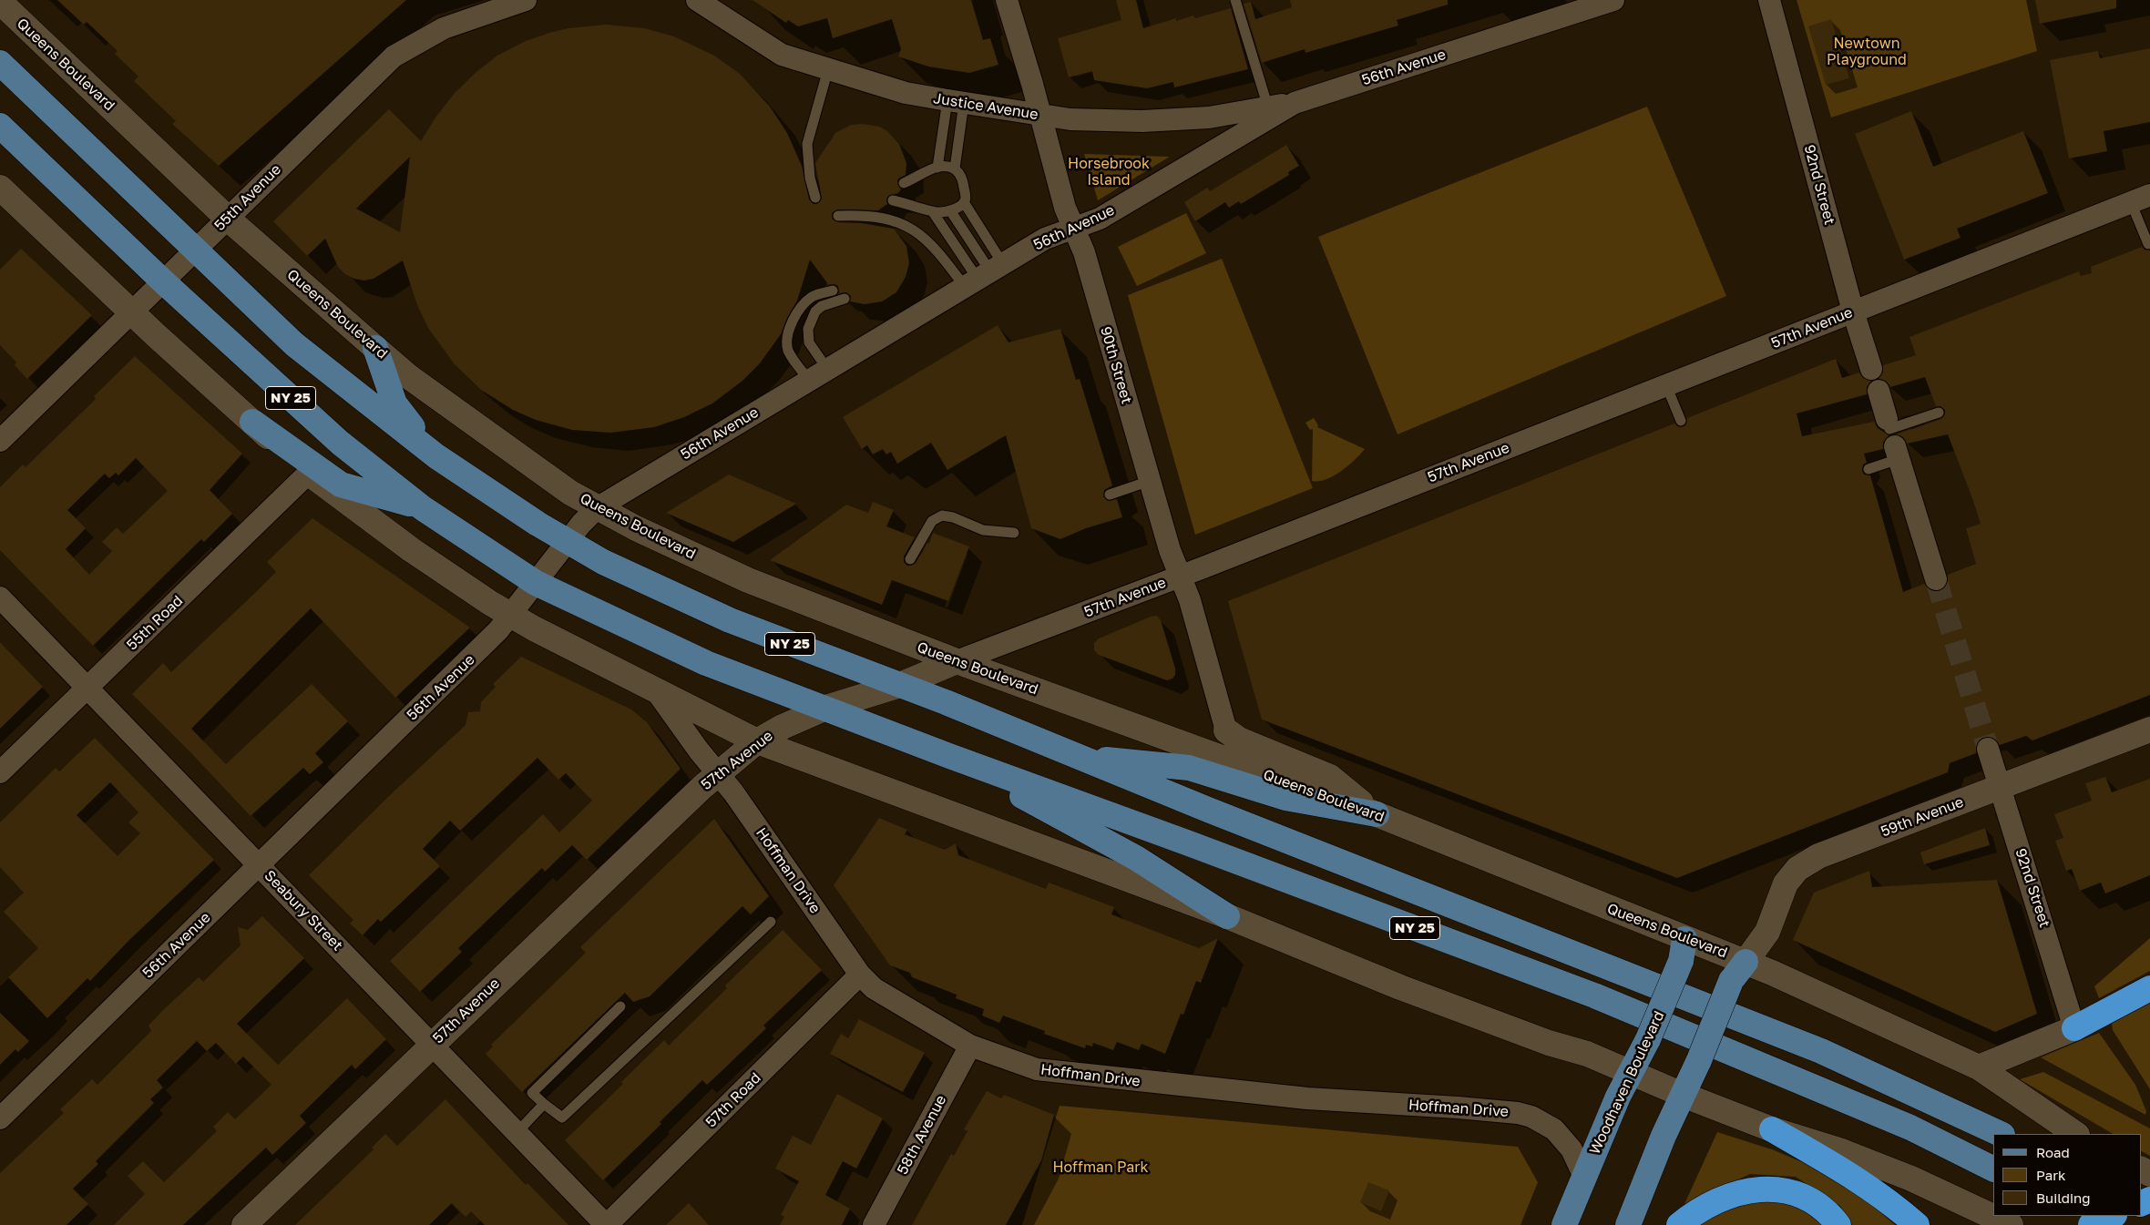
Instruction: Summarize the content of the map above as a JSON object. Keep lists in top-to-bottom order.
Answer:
{
  "streets": {
    "main road": ["NY 25", "Woodhaven Boulevard"],
    "street": [
      "Queens Boulevard",
      "56th Avenue",
      "Justice Avenue",
      "92nd Street",
      "55th Avenue",
      "57th Avenue",
      "90th Street",
      "55th Road",
      "59th Avenue",
      "Hoffman Drive",
      "Seabury Street",
      "57th Road",
      "58th Avenue"
    ]
  },
  "crossings": [
    ["Queens Boulevard", "56th Avenue"],
    ["Queens Boulevard", "55th Avenue"],
    ["Queens Boulevard", "57th Avenue"],
    ["Queens Boulevard", "59th Avenue"],
    ["Queens Boulevard", "Woodhaven Boulevard"],
    ["56th Avenue", "Justice Avenue"],
    ["56th Avenue", "90th Street"],
    ["56th Avenue", "NY 25"],
    ["56th Avenue", "Seabury Street"],
    ["Justice Avenue", "90th Street"],
    ["92nd Street", "57th Avenue"],
    ["92nd Street", "59th Avenue"],
    ["55th Avenue", "NY 25"],
    ["57th Avenue", "90th Street"],
    ["57th Avenue", "NY 25"],
    ["57th Avenue", "Hoffman Drive"],
    ["57th Avenue", "Seabury Street"],
    ["55th Road", "Seabury Street"],
    ["Hoffman Drive", "Woodhaven Boulevard"],
    ["Hoffman Drive", "57th Road"],
    ["Hoffman Drive", "58th Avenue"],
    ["Seabury Street", "57th Road"]
  ],
  "parks": ["Newtown Playground", "Horsebrook Island", "Hoffman Park"],
  "legend": ["Road", "Park", "Building"]
}
